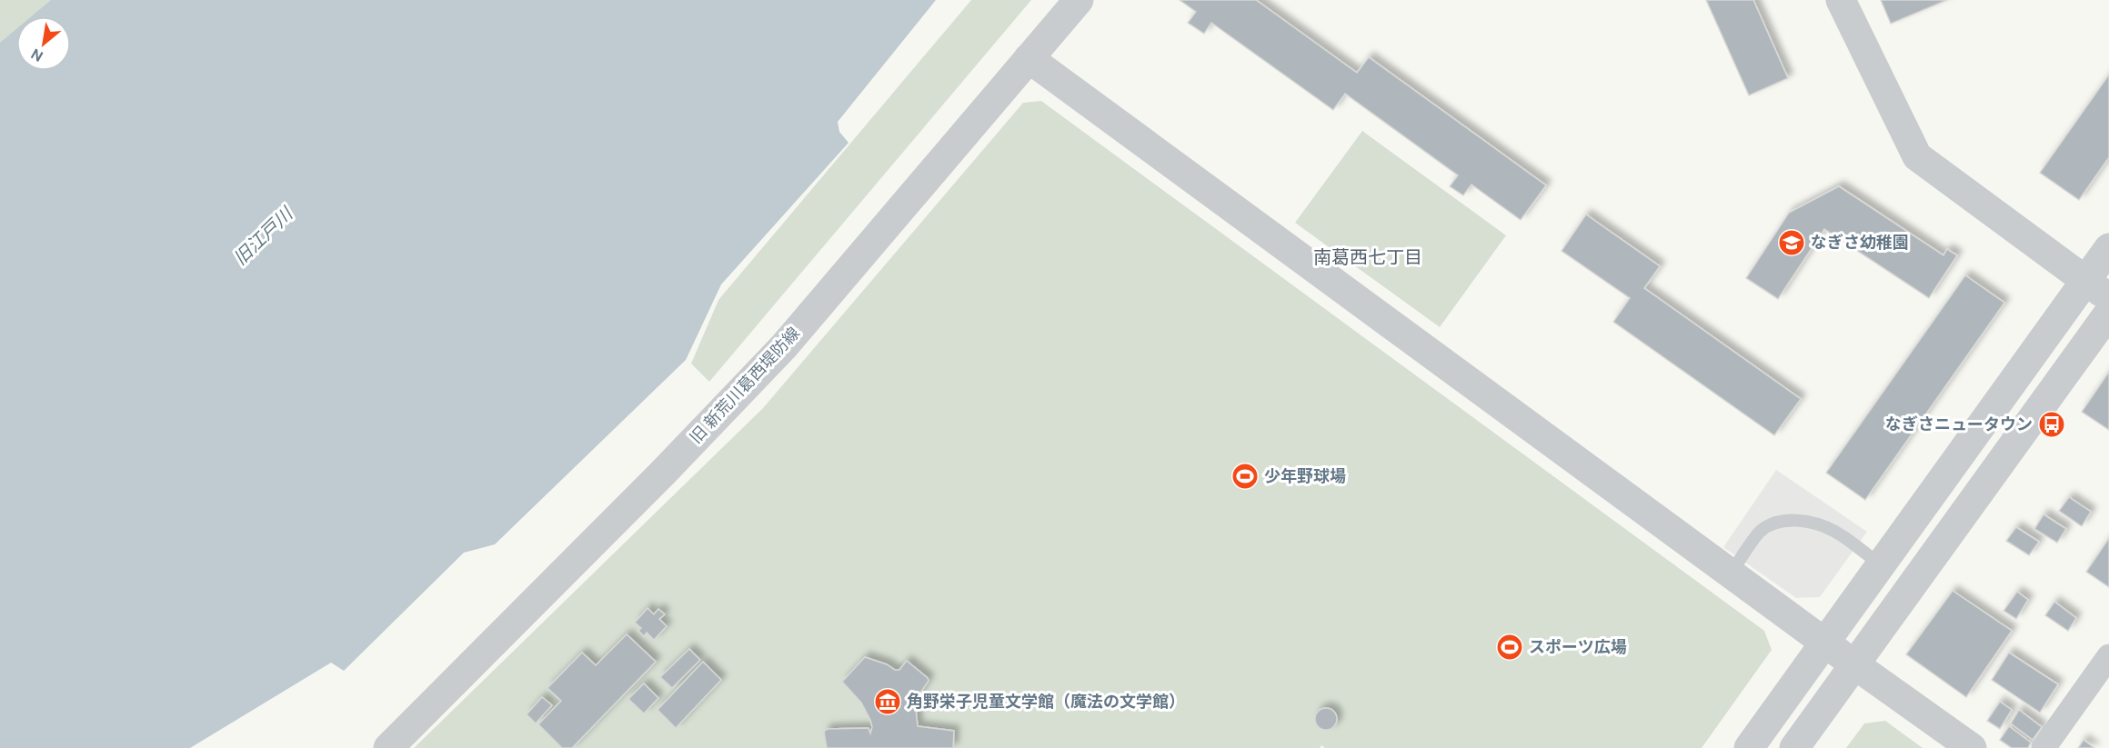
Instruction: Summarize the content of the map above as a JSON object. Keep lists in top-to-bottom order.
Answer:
{
  "streets": {
    "street": ["旧 新荒川葛西堤防線"]
  },
  "districts": ["南葛西七丁目"],
  "water": ["旧江戸川"],
  "places": {
    "school or university": ["なぎさ幼稚園"],
    "bus stop": ["なぎさニュータウン"],
    "sports": ["少年野球場", "スポーツ広場"],
    "museum": ["角野栄子児童文学館（魔法の文学館）"]
  },
  "north": "bottom left"
}
